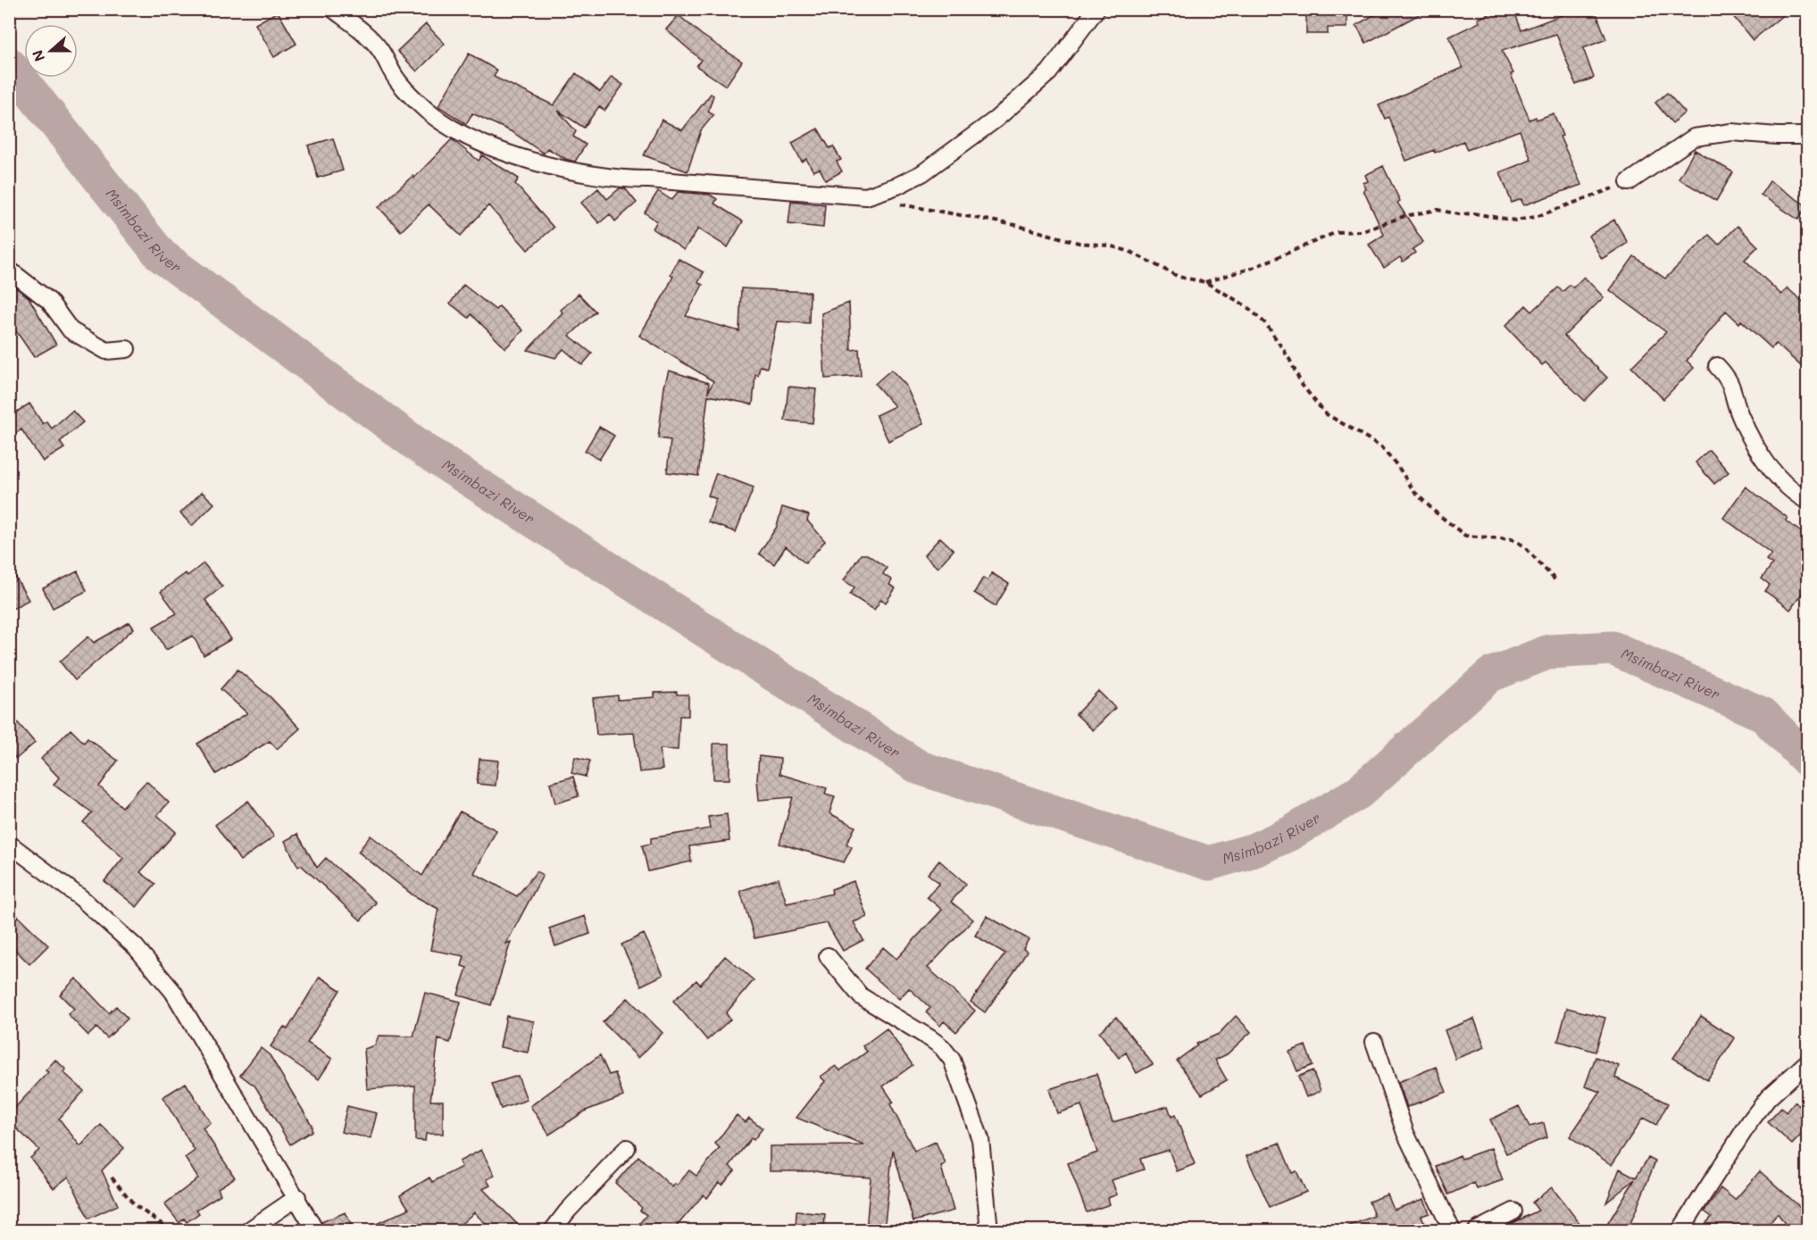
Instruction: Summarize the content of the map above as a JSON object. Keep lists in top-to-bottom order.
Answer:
{
  "water": ["Msimbazi River"],
  "north": "left"
}
